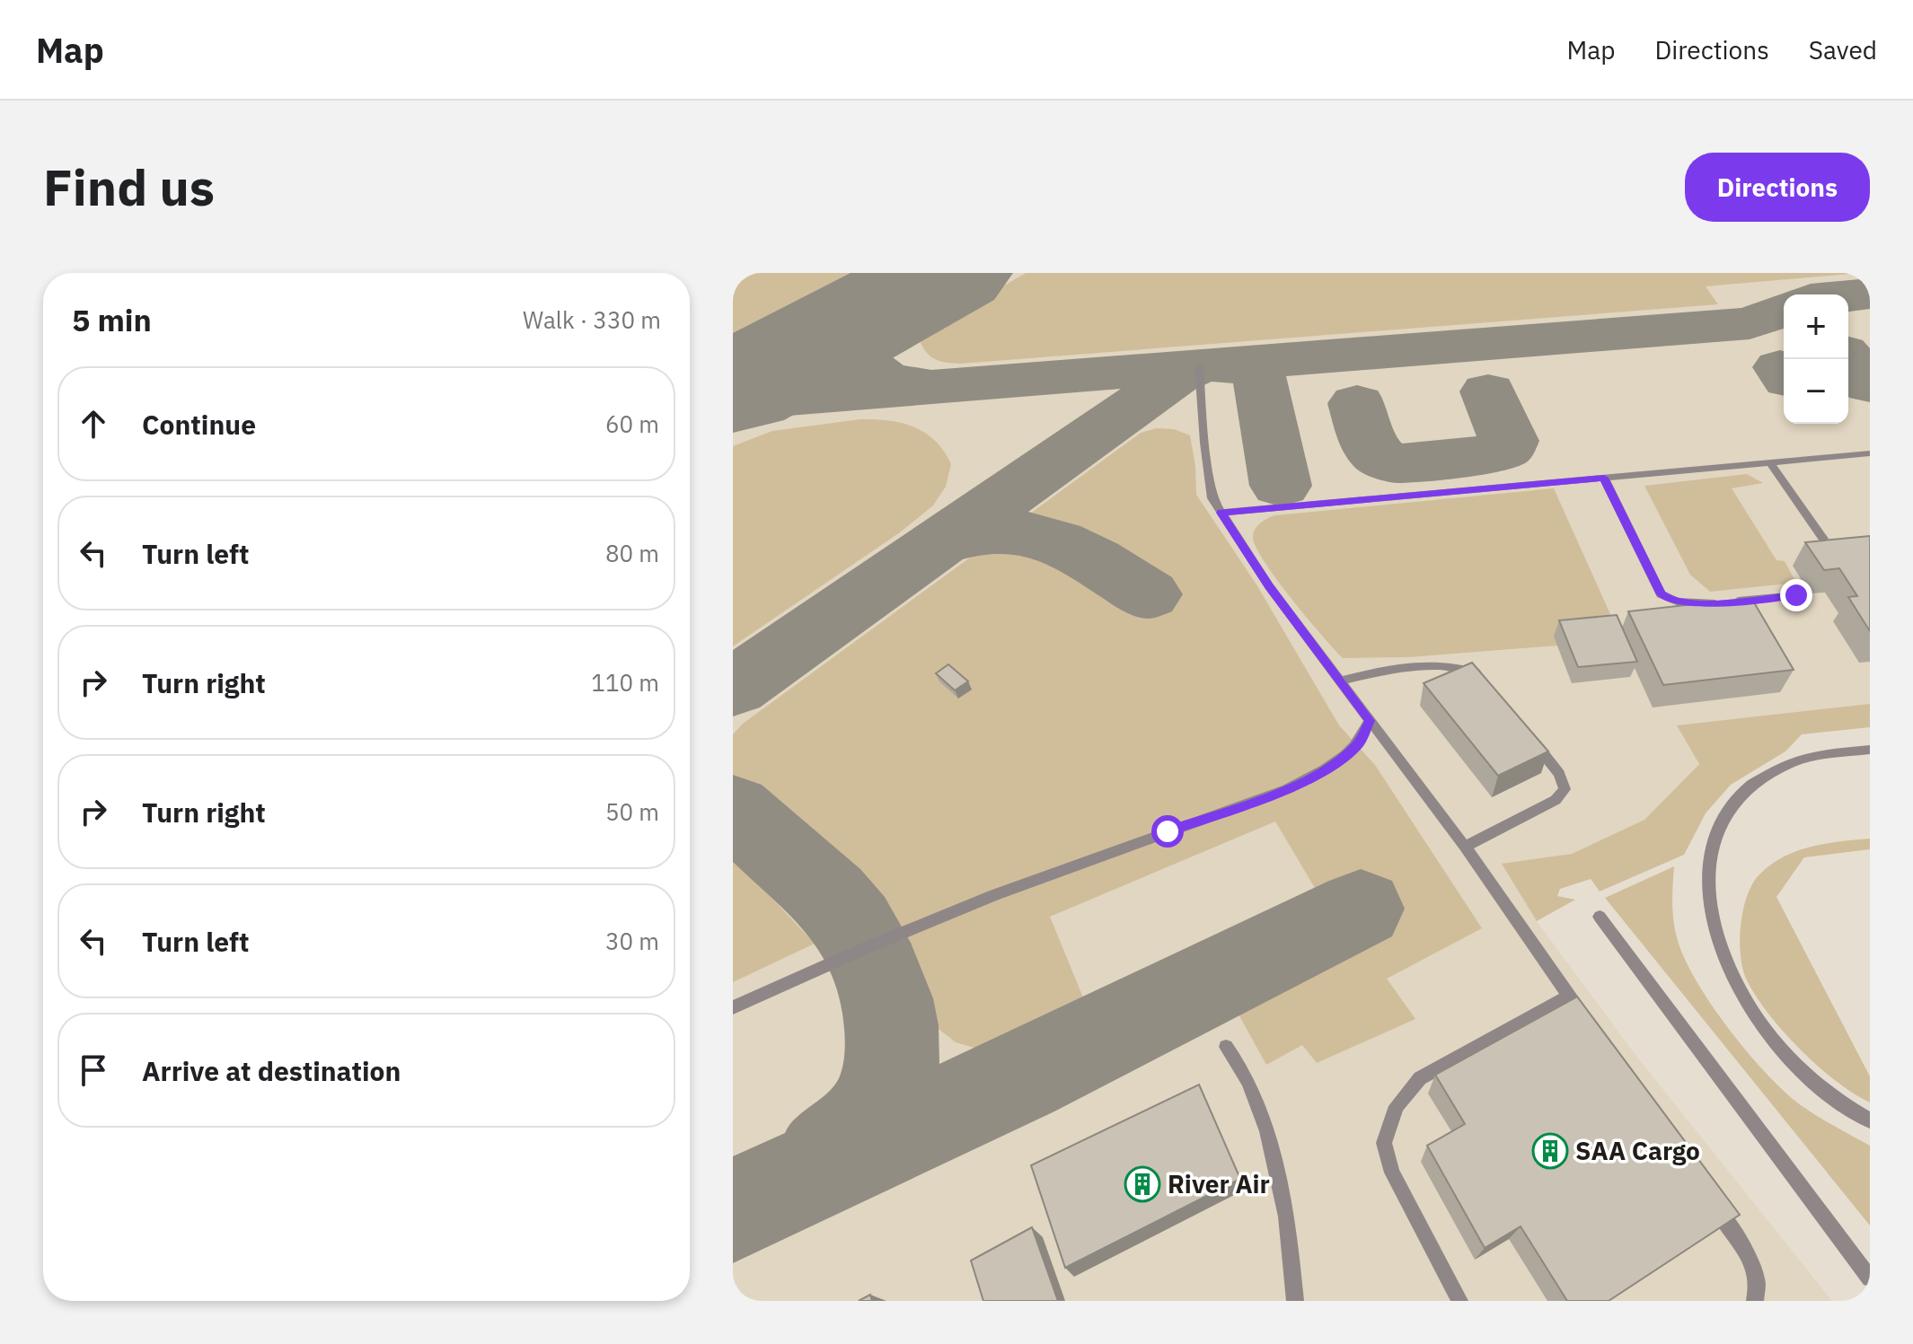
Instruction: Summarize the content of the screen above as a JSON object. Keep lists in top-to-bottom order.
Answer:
{
  "places": {
    "building": ["SAA Cargo", "River Air"]
  },
  "page": {
    "header": "Map",
    "nav": ["Map", "Directions", "Saved"],
    "buttons": "Directions",
    "title": "Find us",
    "heading": ["5 min", "Walk · 330 m"],
    "map_buttons": ["+", "−"],
    "list": [
      ["Continue", "60 m"],
      ["Turn left", "80 m"],
      ["Turn right", "110 m"],
      ["Turn right", "50 m"],
      ["Turn left", "30 m"],
      "Arrive at destination"
    ]
  }
}
